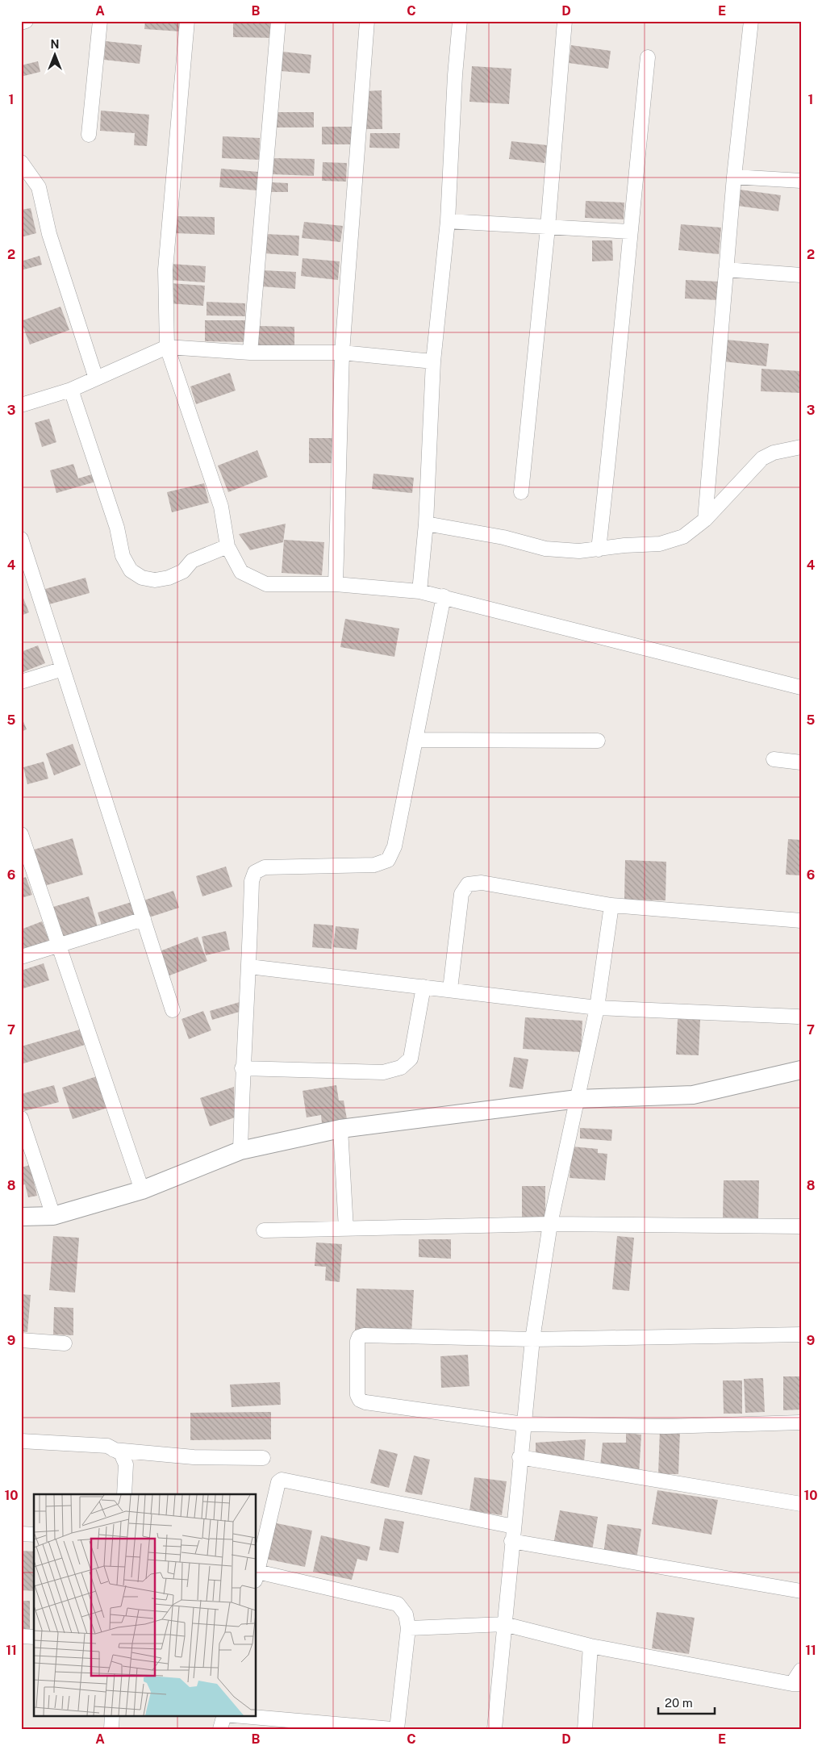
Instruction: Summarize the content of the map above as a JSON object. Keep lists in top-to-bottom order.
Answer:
{
  "scale_bar": "20 m",
  "north": "top",
  "grid": {
    "columns": [
      "A",
      "B",
      "C",
      "D",
      "E"
    ],
    "rows": [
      "1",
      "2",
      "3",
      "4",
      "5",
      "6",
      "7",
      "8",
      "9",
      "10",
      "11"
    ]
  }
}
